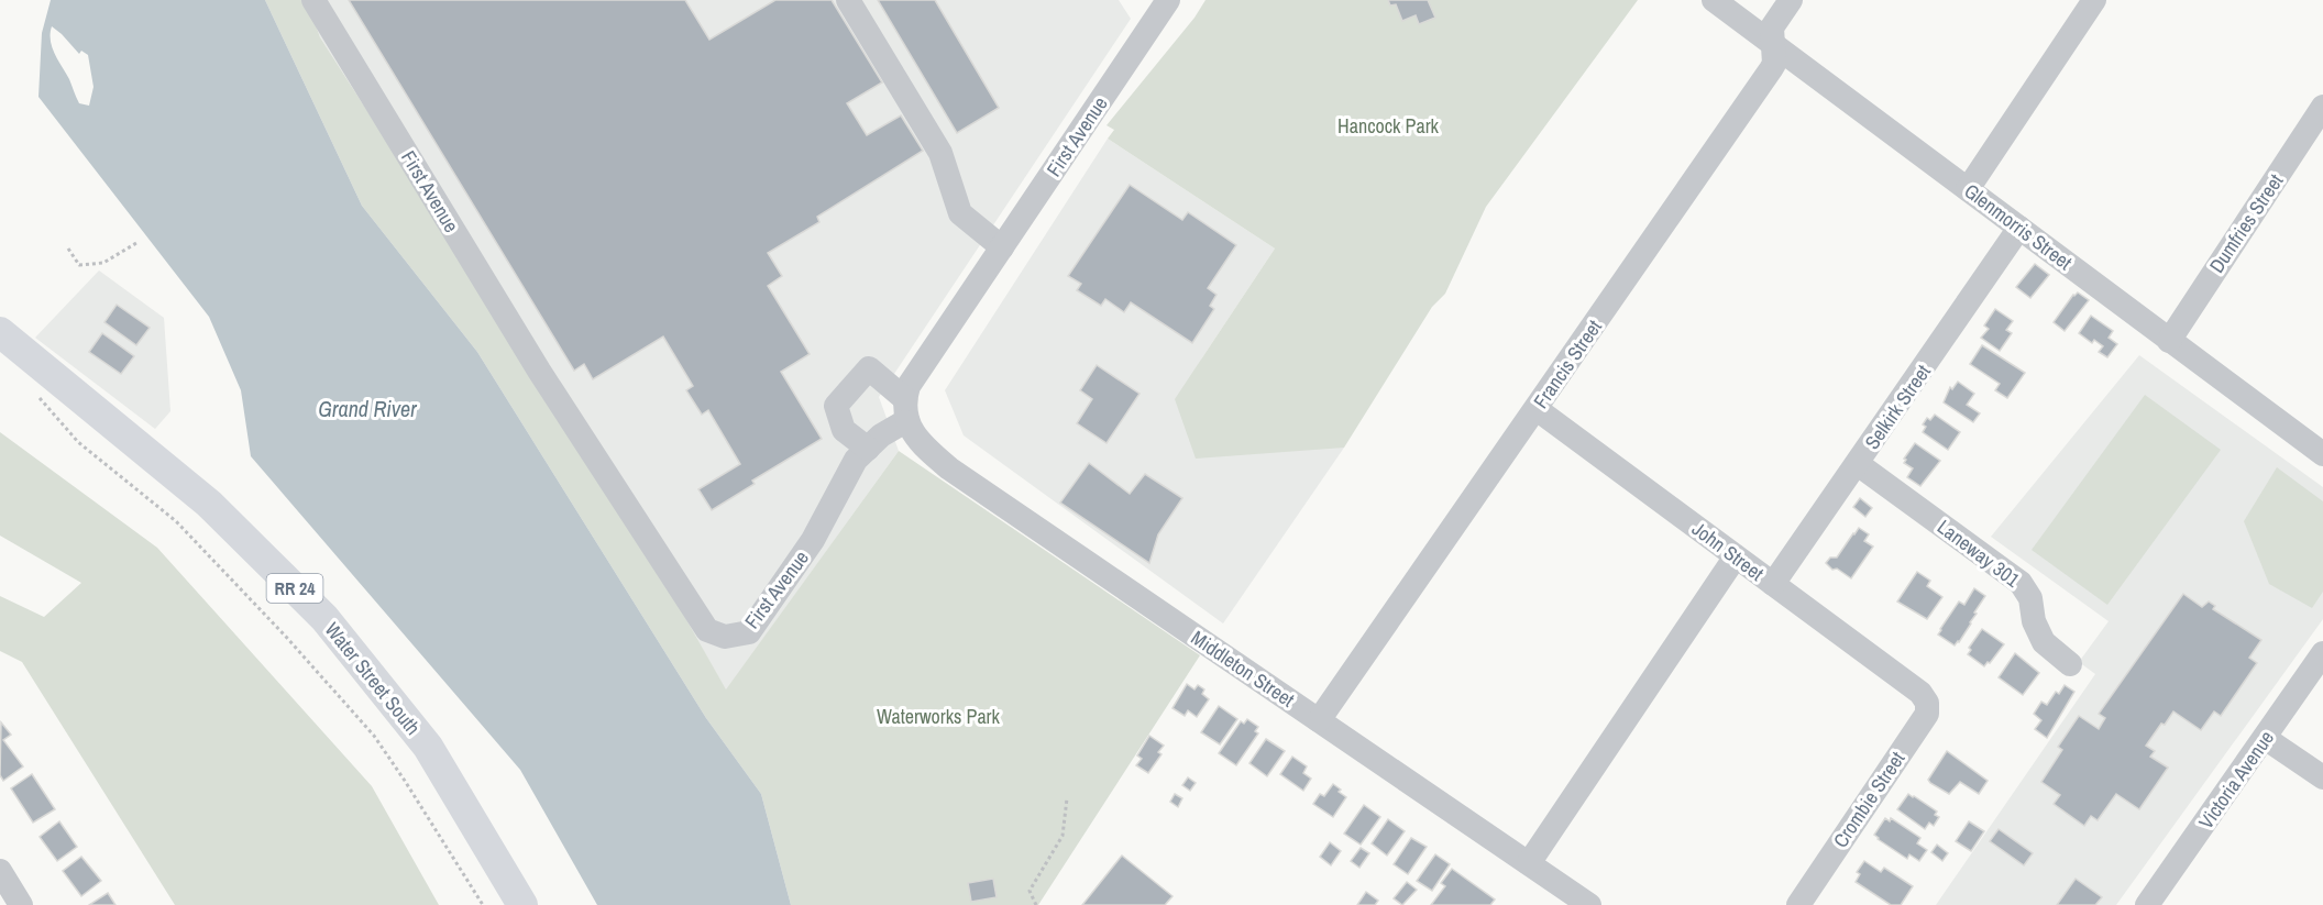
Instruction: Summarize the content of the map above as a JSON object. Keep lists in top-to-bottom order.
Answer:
{
  "streets": {
    "main road": ["RR 24", "Water Street South"],
    "street": [
      "First Avenue",
      "Dumfries Street",
      "Glenmorris Street",
      "Francis Street",
      "Selkirk Street",
      "John Street",
      "Laneway 301",
      "Middleton Street",
      "Victoria Avenue",
      "Crombie Street"
    ]
  },
  "crossings": [
    ["First Avenue", "Middleton Street"],
    ["Dumfries Street", "Glenmorris Street"],
    ["Glenmorris Street", "Francis Street"],
    ["Glenmorris Street", "Selkirk Street"],
    ["Francis Street", "John Street"],
    ["Francis Street", "Middleton Street"],
    ["Selkirk Street", "John Street"],
    ["Selkirk Street", "Laneway 301"],
    ["John Street", "Crombie Street"]
  ],
  "water": ["Grand River"],
  "parks": ["Hancock Park", "Waterworks Park"]
}
